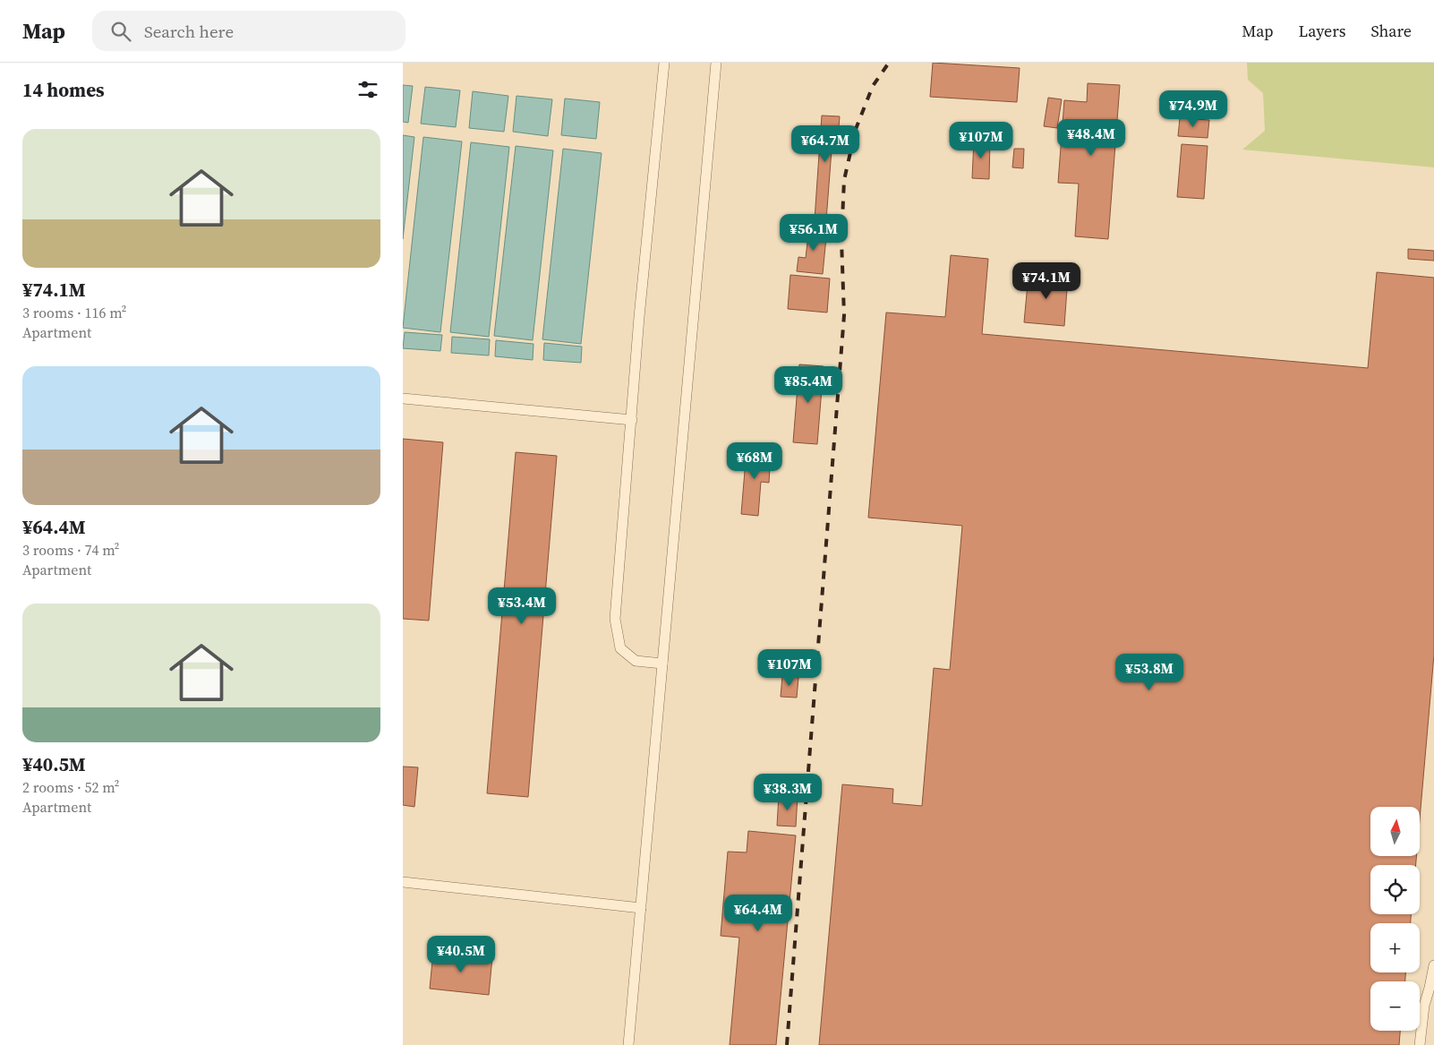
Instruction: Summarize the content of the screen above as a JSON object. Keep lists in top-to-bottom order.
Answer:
{
  "north": "top",
  "page": {
    "header": "Map",
    "search": "Search here",
    "nav": ["Map", "Layers", "Share"],
    "heading": "14 homes",
    "price": [
      "¥74.9M",
      "¥48.4M",
      "¥107M",
      "¥64.7M",
      "¥56.1M",
      "¥74.1M",
      "¥85.4M",
      "¥68M",
      "¥53.4M",
      "¥107M",
      "¥53.8M",
      "¥38.3M",
      "¥64.4M",
      "¥40.5M"
    ],
    "list": [
      {
        "name": "¥74.1M",
        "note": "3 rooms · 116 m² · Apartment"
      },
      {
        "name": "¥64.4M",
        "note": "3 rooms · 74 m² · Apartment"
      },
      {
        "name": "¥40.5M",
        "note": "2 rooms · 52 m² · Apartment"
      }
    ],
    "map_buttons": ["+", "−"]
  }
}
